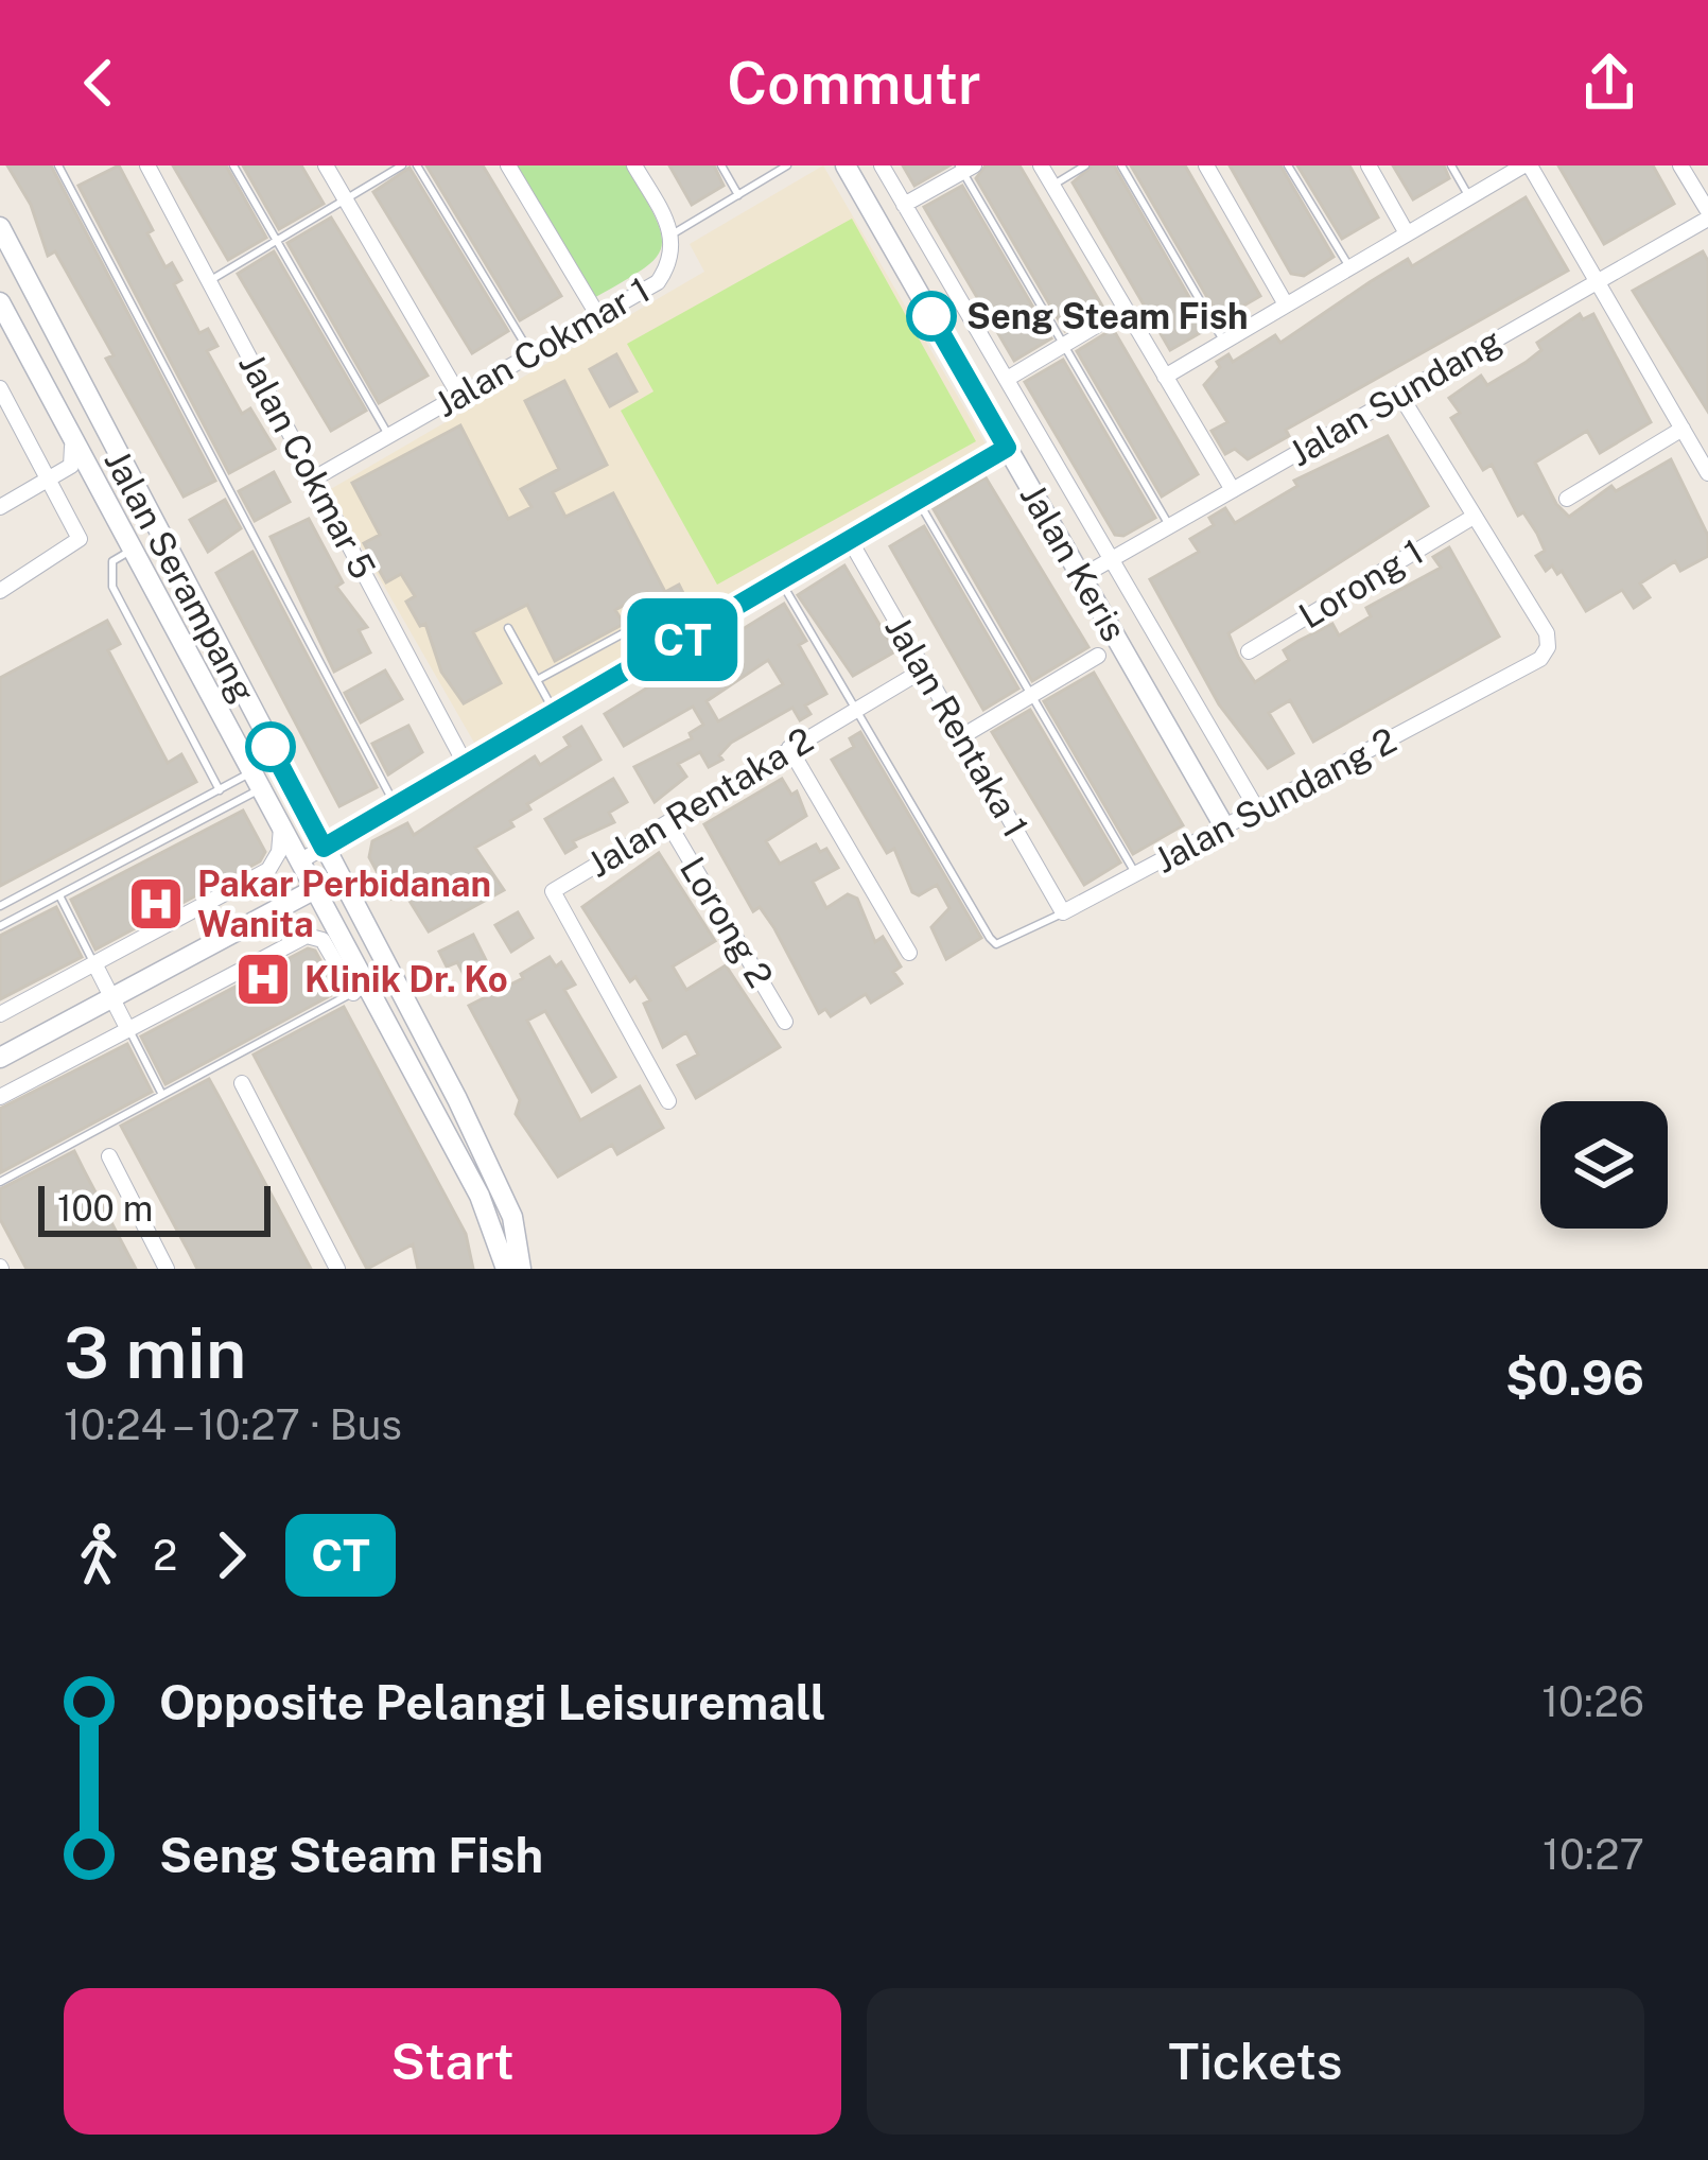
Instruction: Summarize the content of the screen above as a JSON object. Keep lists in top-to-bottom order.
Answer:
{
  "streets": {
    "main road": ["Jalan Keris", "Jalan Serampang"],
    "street": [
      "Jalan Cokmar 1",
      "Jalan Sundang",
      "Jalan Cokmar 5",
      "Lorong 1",
      "Jalan Rentaka 1",
      "Jalan Sundang 2",
      "Jalan Rentaka 2",
      "Lorong 2"
    ]
  },
  "crossings": [
    ["Jalan Cokmar 1", "Jalan Cokmar 5"],
    ["Jalan Sundang", "Jalan Keris"],
    ["Jalan Keris", "Jalan Sundang 2"],
    ["Lorong 1", "Jalan Sundang 2"],
    ["Jalan Rentaka 1", "Jalan Sundang 2"],
    ["Jalan Rentaka 1", "Jalan Rentaka 2"],
    ["Jalan Sundang 2", "Jalan Rentaka 2"],
    ["Jalan Rentaka 2", "Lorong 2"]
  ],
  "places": {
    "other": ["Seng Steam Fish"],
    "hospital": ["Pakar Perbidanan Wanita", "Klinik Dr. Ko"]
  },
  "lines": ["bus line CT"],
  "scale_bar": "100 m",
  "page": {
    "header": "Commutr",
    "on_map": "CT",
    "scale": "100 m",
    "heading": ["3 min", "10:24 – 10:27 · Bus", "$0.96"],
    "legs": ["2", "CT"],
    "list": [
      {
        "name": "Opposite Pelangi Leisuremall",
        "value": "10:26"
      },
      {
        "name": "Seng Steam Fish",
        "value": "10:27"
      }
    ],
    "buttons": ["Start", "Tickets"]
  }
}
